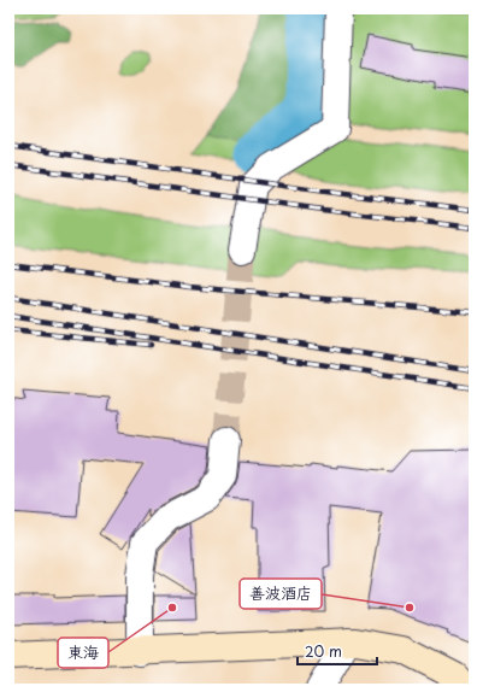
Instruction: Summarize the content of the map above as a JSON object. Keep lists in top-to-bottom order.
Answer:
{
  "places": ["東海", "善波酒店"],
  "scale_bar": "20 m"
}
